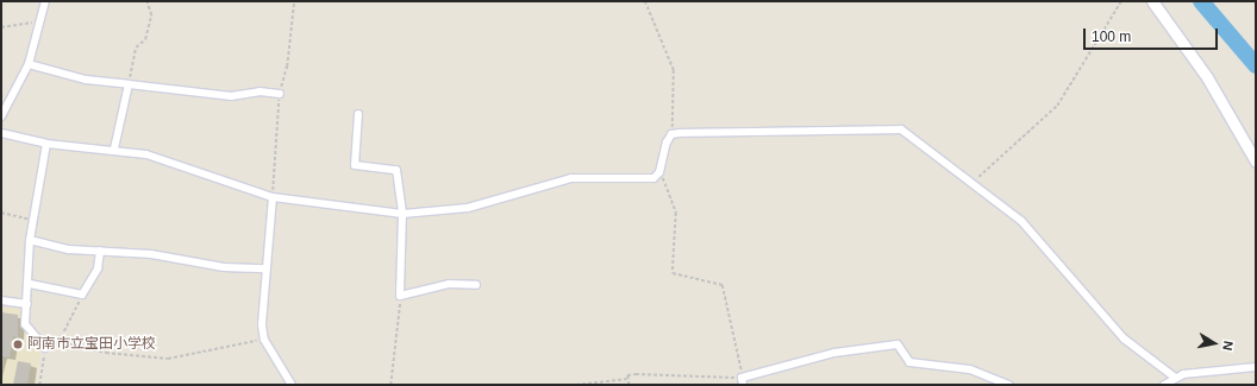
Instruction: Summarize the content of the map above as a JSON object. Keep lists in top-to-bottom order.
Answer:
{
  "places": ["阿南市立宝田小学校"],
  "scale_bar": "100 m",
  "north": "right"
}
